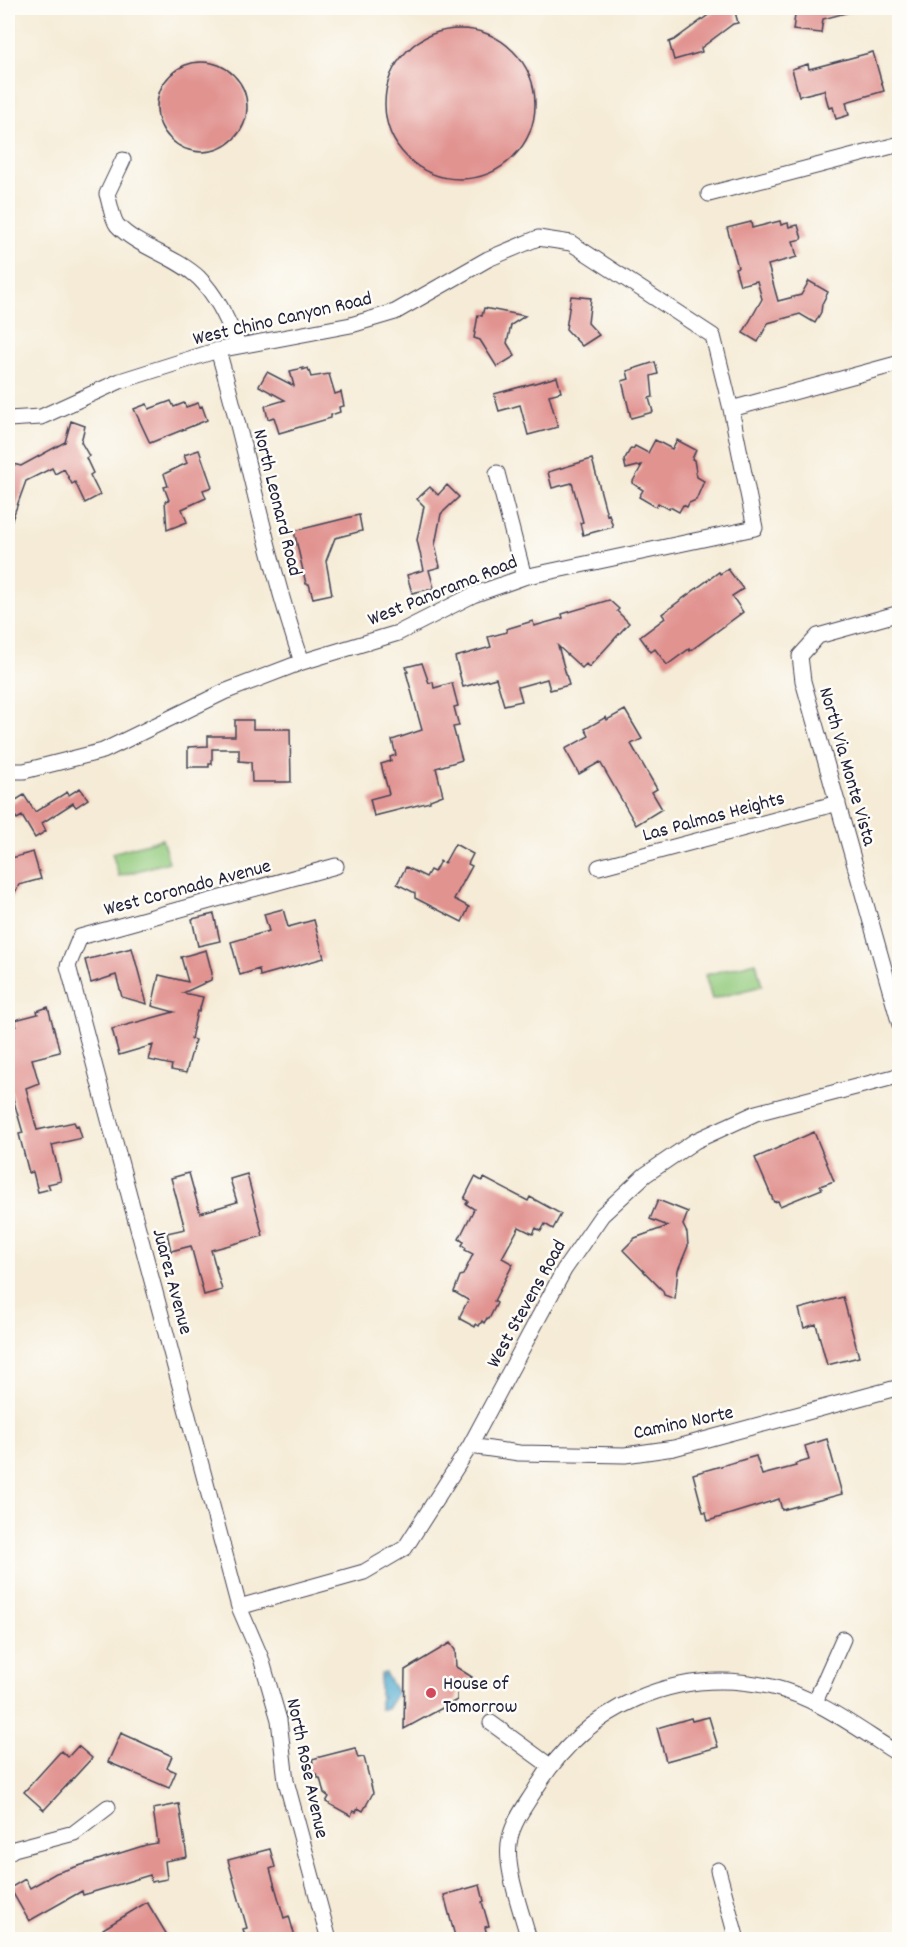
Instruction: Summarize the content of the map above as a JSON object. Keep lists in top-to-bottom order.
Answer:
{
  "streets": {
    "street": [
      "West Chino Canyon Road",
      "North Leonard Road",
      "West Panorama Road",
      "North Via Monte Vista",
      "Las Palmas Heights",
      "West Coronado Avenue",
      "Juarez Avenue",
      "West Stevens Road",
      "Camino Norte",
      "North Rose Avenue"
    ]
  },
  "crossings": [
    ["West Chino Canyon Road", "North Leonard Road"],
    ["West Chino Canyon Road", "West Panorama Road"],
    ["North Leonard Road", "West Panorama Road"],
    ["North Via Monte Vista", "Las Palmas Heights"],
    ["West Coronado Avenue", "Juarez Avenue"],
    ["Juarez Avenue", "West Stevens Road"],
    ["Juarez Avenue", "North Rose Avenue"],
    ["West Stevens Road", "Camino Norte"],
    ["West Stevens Road", "North Rose Avenue"]
  ],
  "places": ["House of Tomorrow"]
}
